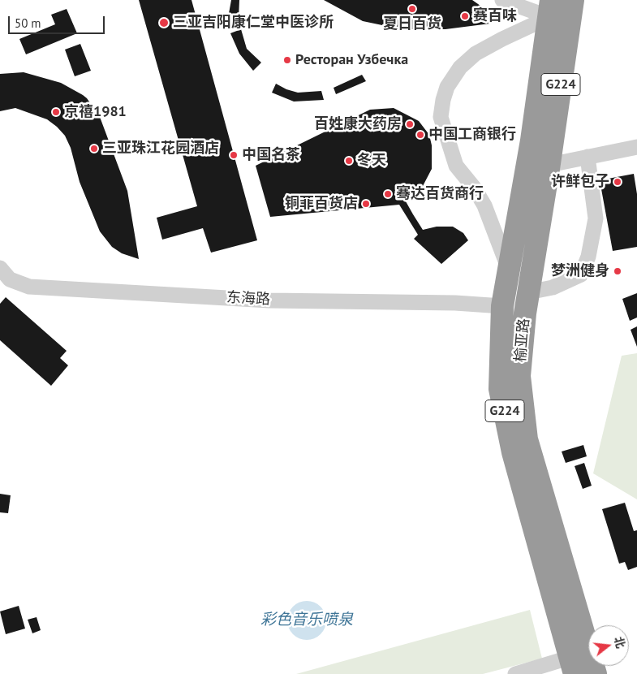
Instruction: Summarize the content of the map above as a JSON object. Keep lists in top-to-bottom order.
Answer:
{
  "streets": {
    "highway": ["G224", "榆亚路"],
    "street": ["东海路"]
  },
  "crossings": [
    ["东海路", "榆亚路"]
  ],
  "water": ["彩色音乐喷泉"],
  "places": [
    "夏日百货",
    "赛百味",
    "三亚吉阳康仁堂中医诊所",
    "Ресторан Узбечка",
    "京禧1981",
    "百姓康大药房",
    "中国工商银行",
    "三亚珠江花园酒店",
    "中国名茶",
    "冬天",
    "许鲜包子",
    "骞达百货商行",
    "铜菲百货店",
    "梦洲健身"
  ],
  "scale_bar": "50 m",
  "north": "right"
}
